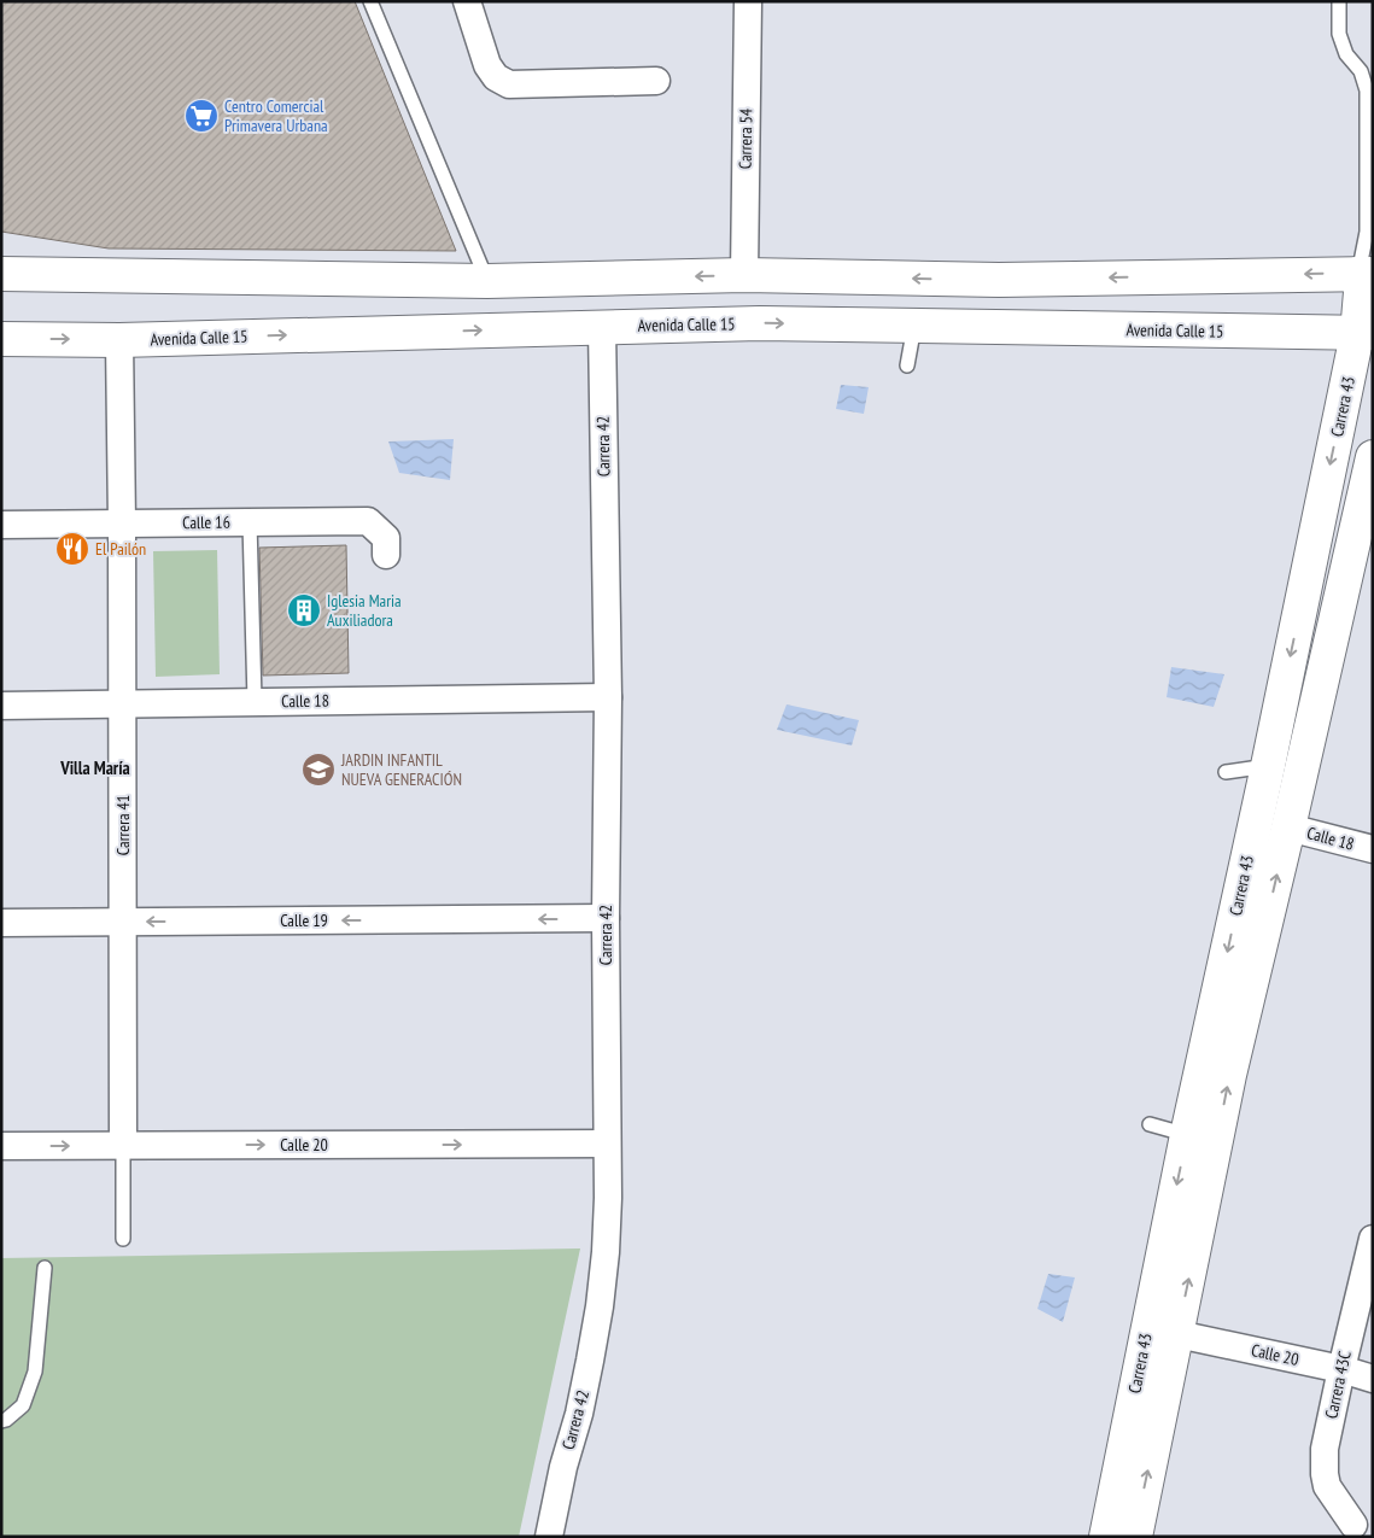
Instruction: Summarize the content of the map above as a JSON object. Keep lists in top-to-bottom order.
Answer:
{
  "streets": {
    "main road": ["Avenida Calle 15", "Carrera 43"],
    "street": [
      "Carrera 54",
      "Carrera 42",
      "Calle 16",
      "Calle 18",
      "Carrera 41",
      "Calle 19",
      "Calle 20",
      "Carrera 43C"
    ]
  },
  "crossings": [
    ["Avenida Calle 15", "Carrera 43"],
    ["Avenida Calle 15", "Carrera 42"],
    ["Avenida Calle 15", "Carrera 41"],
    ["Carrera 43", "Calle 18"],
    ["Carrera 43", "Calle 20"],
    ["Carrera 42", "Calle 18"],
    ["Carrera 42", "Calle 19"],
    ["Carrera 42", "Calle 20"],
    ["Calle 16", "Carrera 41"],
    ["Calle 18", "Carrera 41"],
    ["Carrera 41", "Calle 19"],
    ["Carrera 41", "Calle 20"],
    ["Calle 20", "Carrera 43C"]
  ],
  "one_way": ["Calle 19", "Calle 20"],
  "districts": ["Villa María"],
  "places": {
    "supermarket": ["Centro Comercial Primavera Urbana"],
    "restaurant": ["El Pailón"],
    "building": ["Iglesia Maria Auxiliadora"],
    "school or university": ["JARDIN INFANTIL NUEVA GENERACIÓN"]
  }
}
